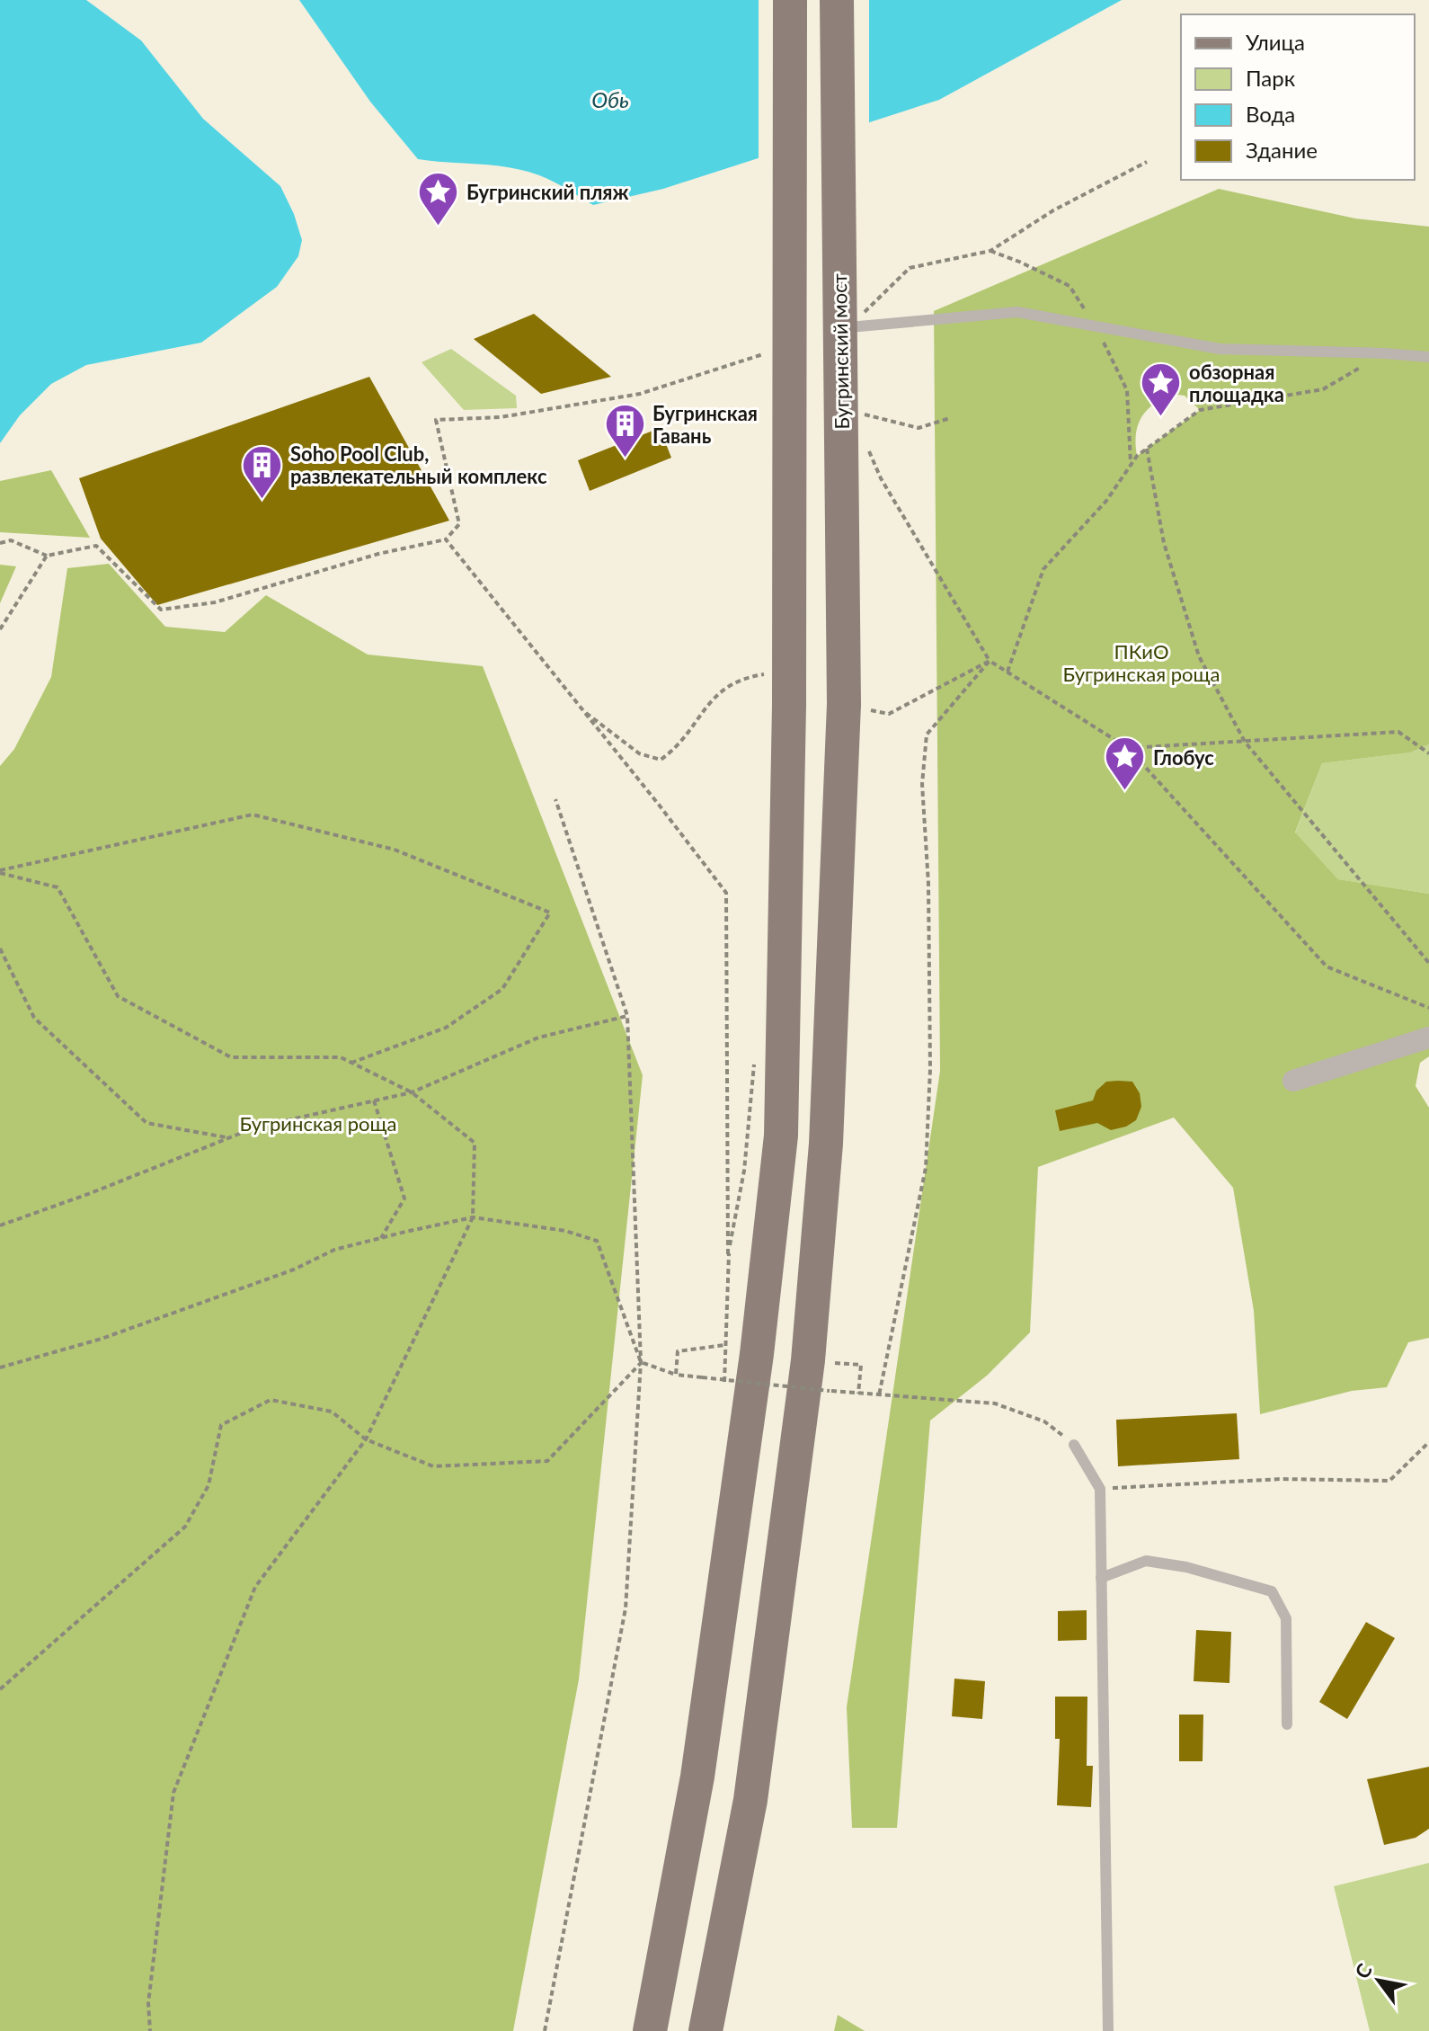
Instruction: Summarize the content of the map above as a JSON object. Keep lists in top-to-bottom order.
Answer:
{
  "streets": {
    "main road": ["Бугринский мост"]
  },
  "water": ["Обь"],
  "parks": ["ПКиО Бугринская роща", "Бугринская роща"],
  "places": {
    "place": ["Бугринский пляж", "обзорная площадка", "Глобус"],
    "building": ["Бугринская Гавань", "Soho Pool Club, развлекательный комплекс"]
  },
  "legend": [
    "Улица",
    "Парк",
    "Вода",
    "Здание"
  ],
  "north": "top left"
}
